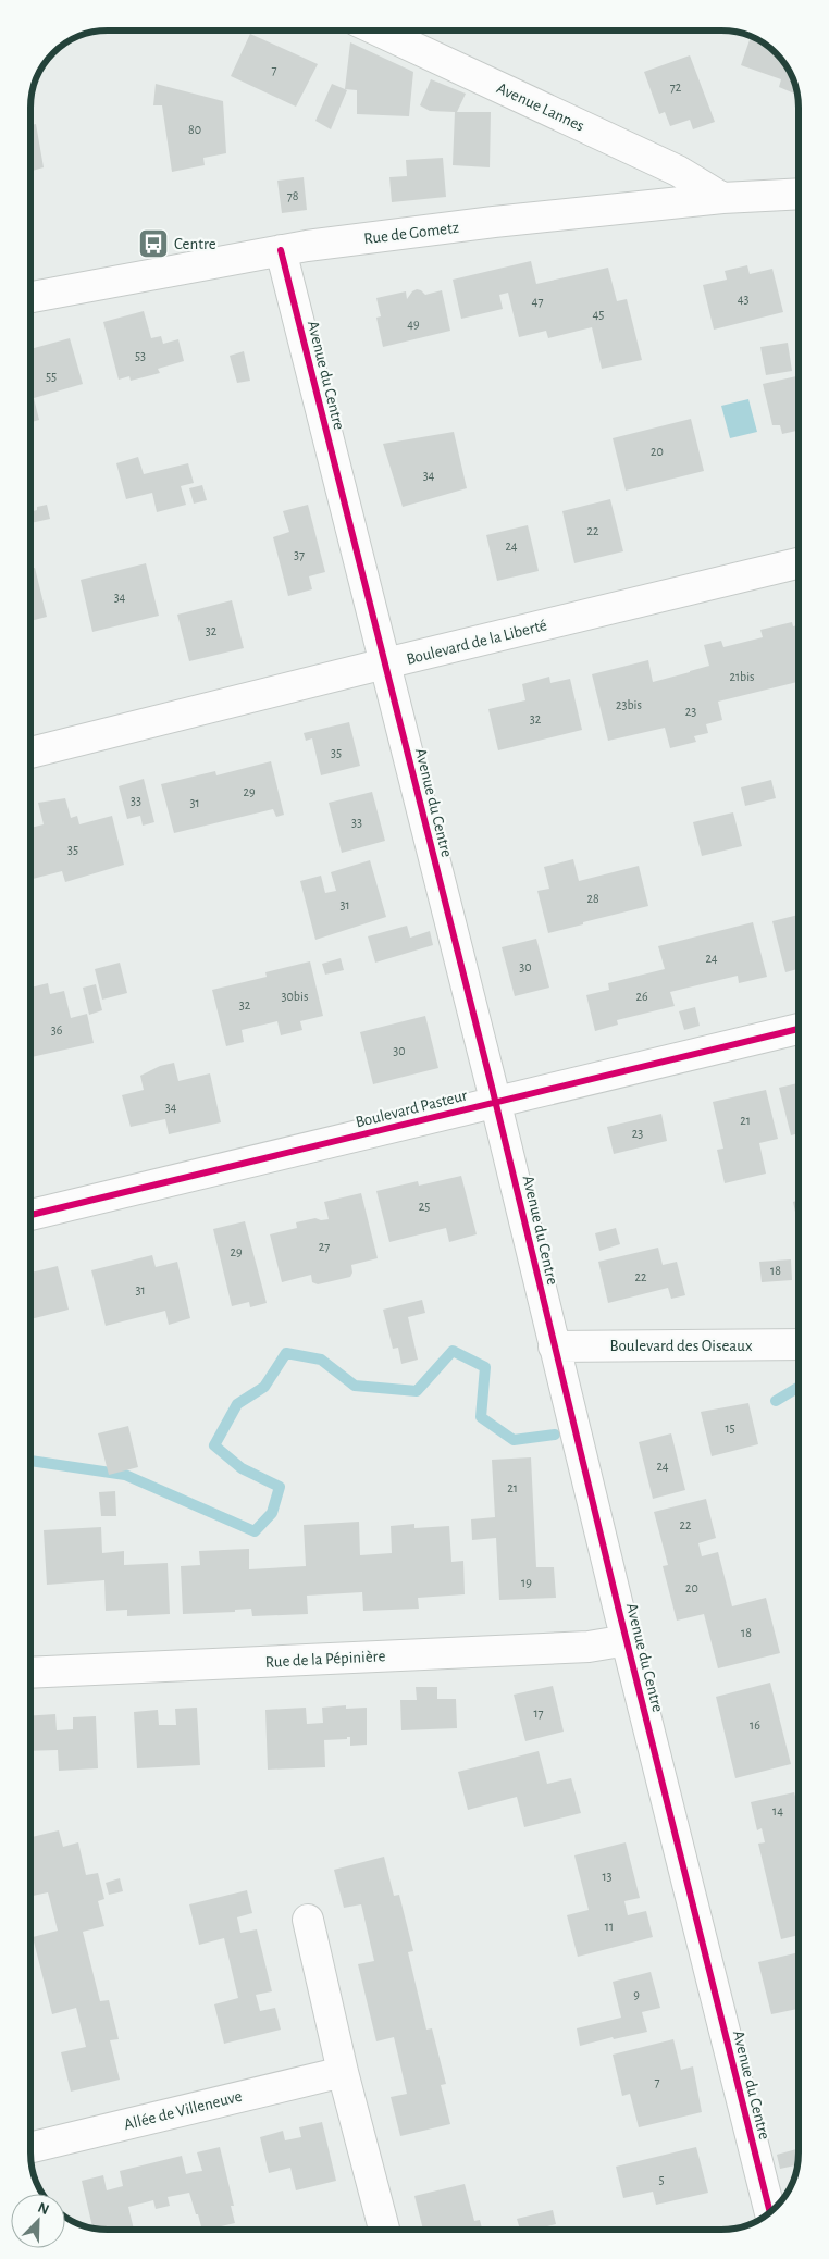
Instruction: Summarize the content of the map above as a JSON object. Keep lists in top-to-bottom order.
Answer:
{
  "streets": {
    "street": [
      "Avenue Lannes",
      "Rue de Gometz",
      "Avenue du Centre",
      "Boulevard de la Liberté",
      "Boulevard Pasteur",
      "Boulevard des Oiseaux",
      "Rue de la Pépinière",
      "Allée de Villeneuve"
    ]
  },
  "crossings": [
    ["Avenue Lannes", "Rue de Gometz"],
    ["Rue de Gometz", "Avenue du Centre"],
    ["Avenue du Centre", "Boulevard de la Liberté"],
    ["Avenue du Centre", "Boulevard Pasteur"],
    ["Avenue du Centre", "Boulevard des Oiseaux"],
    ["Avenue du Centre", "Rue de la Pépinière"]
  ],
  "places": {
    "bus stop": ["Centre"]
  },
  "house_numbers": [
    "7",
    "72",
    "80",
    "78",
    "43",
    "47",
    "45",
    "49",
    "53",
    "55",
    "20",
    "34",
    "22",
    "24",
    "37",
    "34",
    "32",
    "21bis",
    "23bis",
    "23",
    "32",
    "35",
    "29",
    "33",
    "31",
    "33",
    "35",
    "28",
    "31",
    "24",
    "30",
    "30bis",
    "26",
    "32",
    "36",
    "30",
    "34",
    "21",
    "23",
    "25",
    "27",
    "29",
    "18",
    "22",
    "31",
    "15",
    "24",
    "21",
    "22",
    "19",
    "20",
    "18",
    "17",
    "16",
    "14",
    "13",
    "11",
    "9",
    "7",
    "5"
  ],
  "north": "top right"
}
